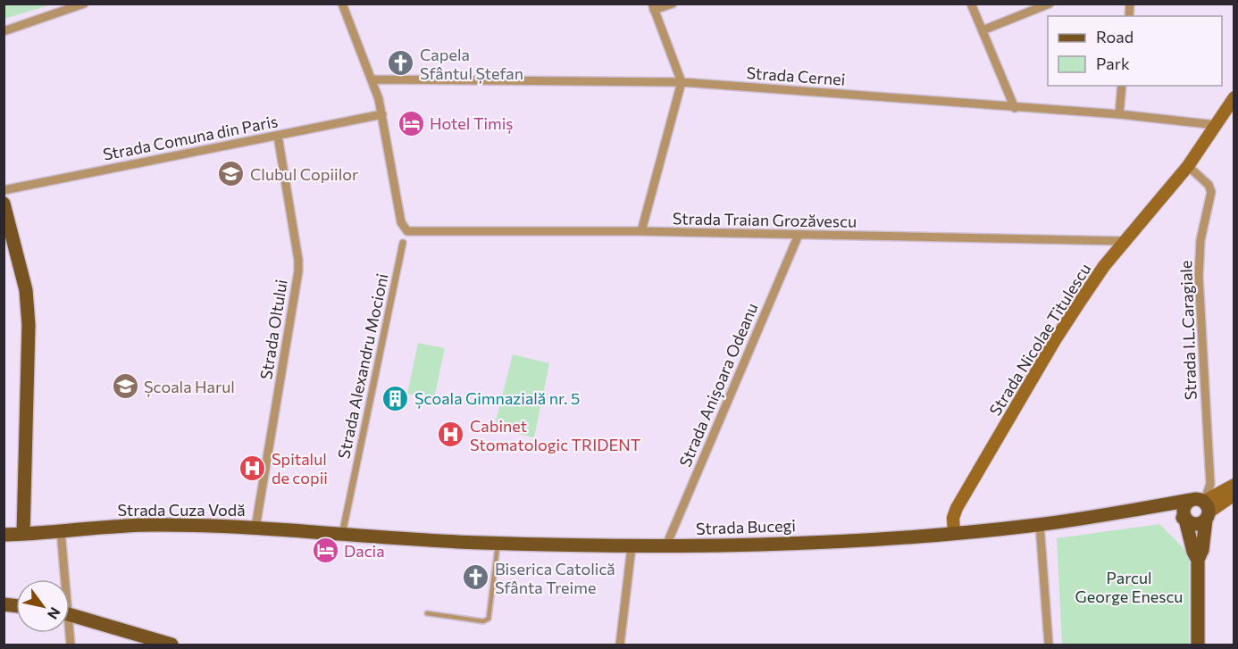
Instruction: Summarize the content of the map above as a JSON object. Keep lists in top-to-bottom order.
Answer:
{
  "streets": {
    "main road": ["Strada Nicolae Titulescu", "Strada Cuza Vodă", "Strada Bucegi"],
    "street": [
      "Strada Cernei",
      "Strada Comuna din Paris",
      "Strada Traian Grozăvescu",
      "Strada Oltului",
      "Strada I.L.Caragiale",
      "Strada Alexandru Mocioni",
      "Strada Anișoara Odeanu"
    ]
  },
  "crossings": [
    ["Strada Cernei", "Strada Nicolae Titulescu"],
    ["Strada Comuna din Paris", "Strada Traian Grozăvescu"],
    ["Strada Comuna din Paris", "Strada Oltului"],
    ["Strada Traian Grozăvescu", "Strada Nicolae Titulescu"],
    ["Strada Traian Grozăvescu", "Strada Anișoara Odeanu"],
    ["Strada Oltului", "Strada Cuza Vodă"],
    ["Strada I.L.Caragiale", "Strada Nicolae Titulescu"],
    ["Strada I.L.Caragiale", "Strada Bucegi"],
    ["Strada Nicolae Titulescu", "Strada Bucegi"],
    ["Strada Alexandru Mocioni", "Strada Cuza Vodă"],
    ["Strada Alexandru Mocioni", "Strada Bucegi"],
    ["Strada Anișoara Odeanu", "Strada Bucegi"],
    ["Strada Cuza Vodă", "Strada Bucegi"]
  ],
  "parks": ["Parcul George Enescu"],
  "places": {
    "church": ["Capela Sfântul Ștefan", "Biserica Catolică Sfânta Treime"],
    "hotel": ["Hotel Timiș", "Dacia"],
    "school or university": ["Clubul Copiilor", "Școala Harul"],
    "building": ["Școala Gimnazială nr. 5"],
    "hospital": ["Cabinet Stomatologic TRIDENT", "Spitalul de copii"]
  },
  "legend": ["Road", "Park"],
  "north": "bottom right"
}
